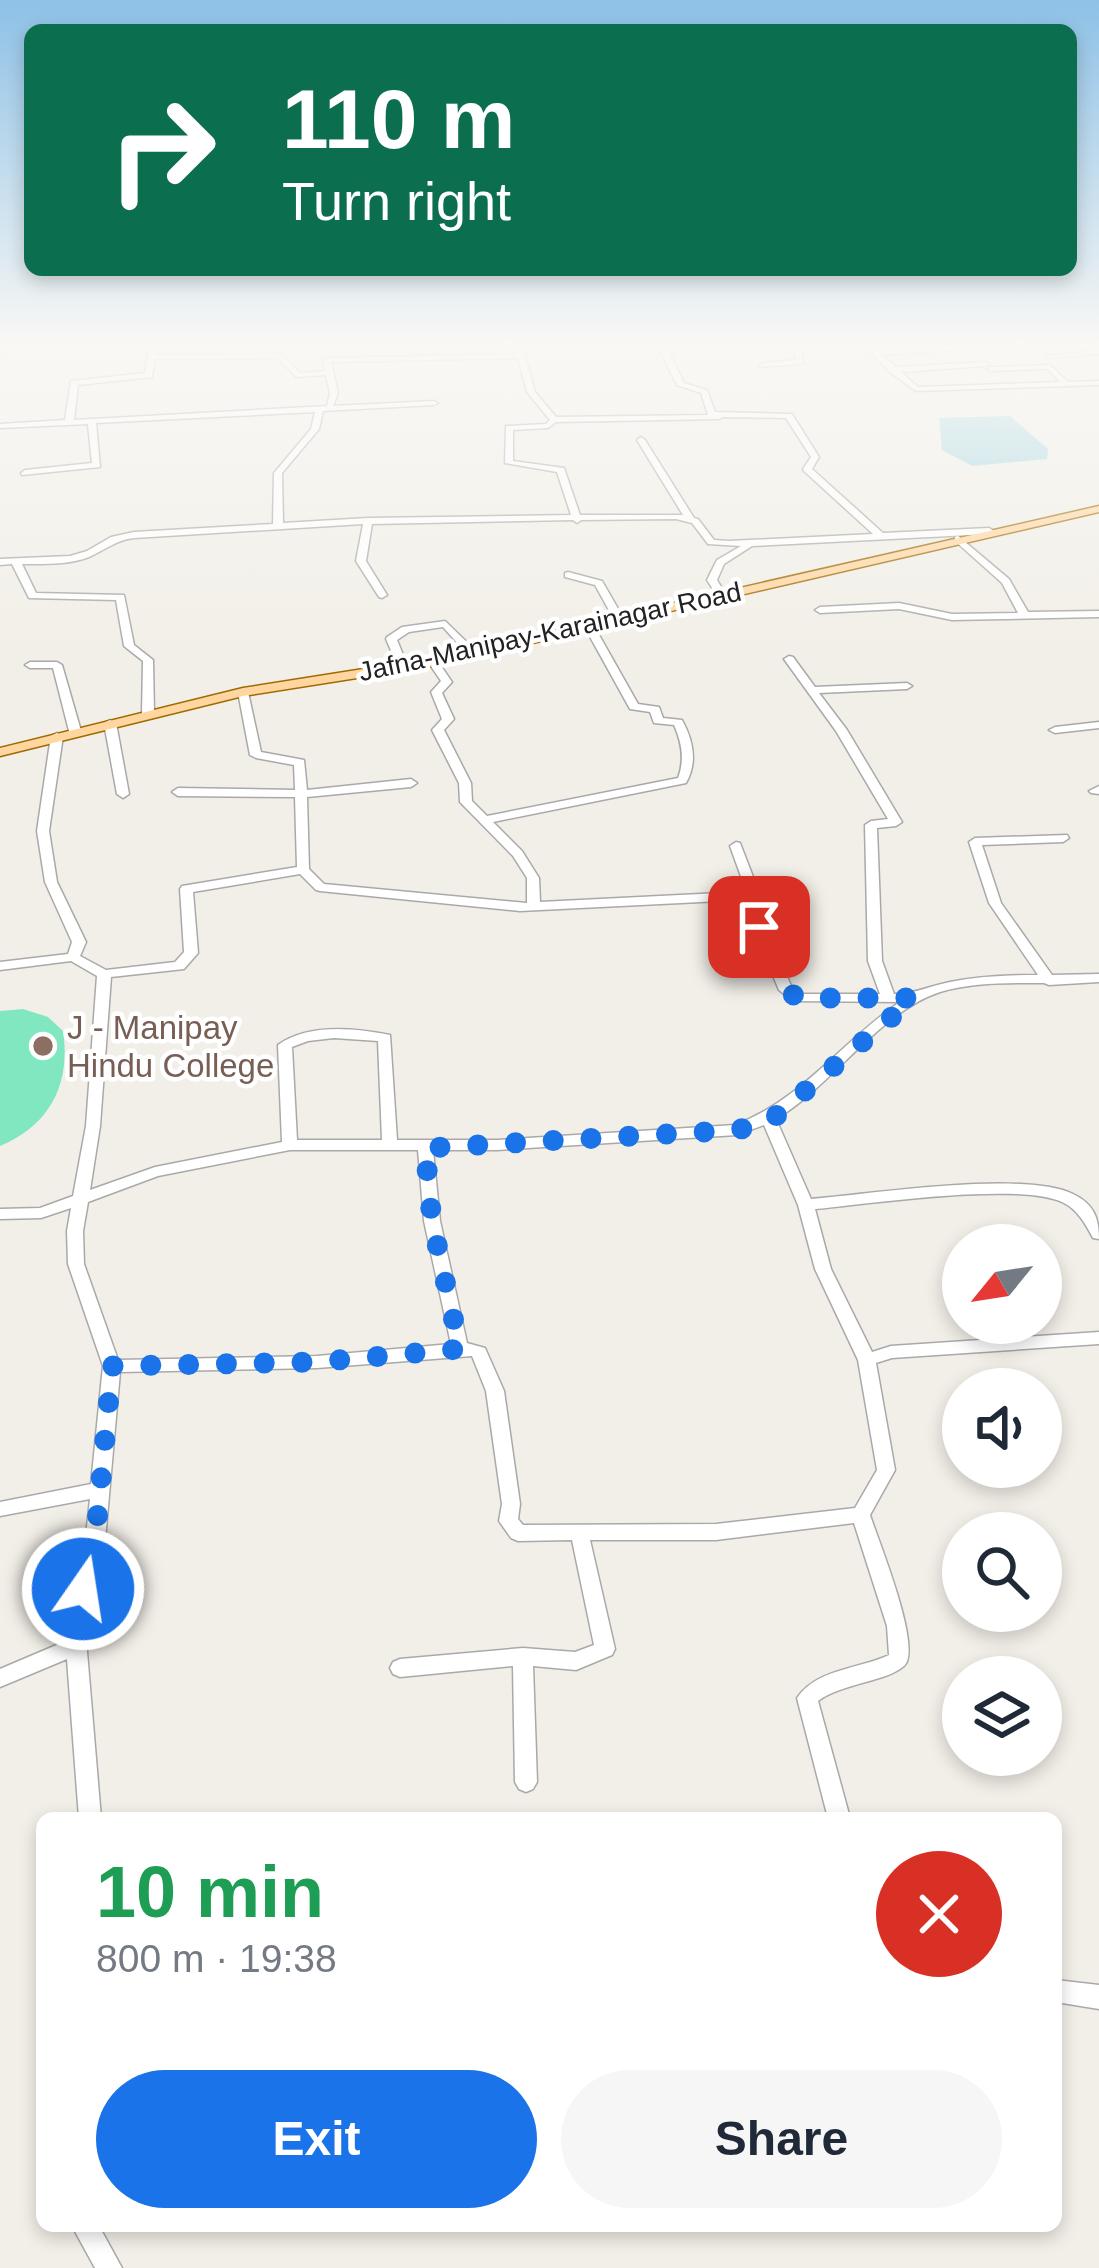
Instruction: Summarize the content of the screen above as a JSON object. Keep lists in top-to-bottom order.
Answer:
{
  "streets": {
    "main road": ["Jafna-Manipay-Karainagar Road"]
  },
  "places": ["J - Manipay Hindu College"],
  "north": "bottom left",
  "page": {
    "turn": ["110 m", "Turn right"],
    "heading": ["10 min", "800 m · 19:38"],
    "buttons": ["Exit", "Share"]
  }
}
